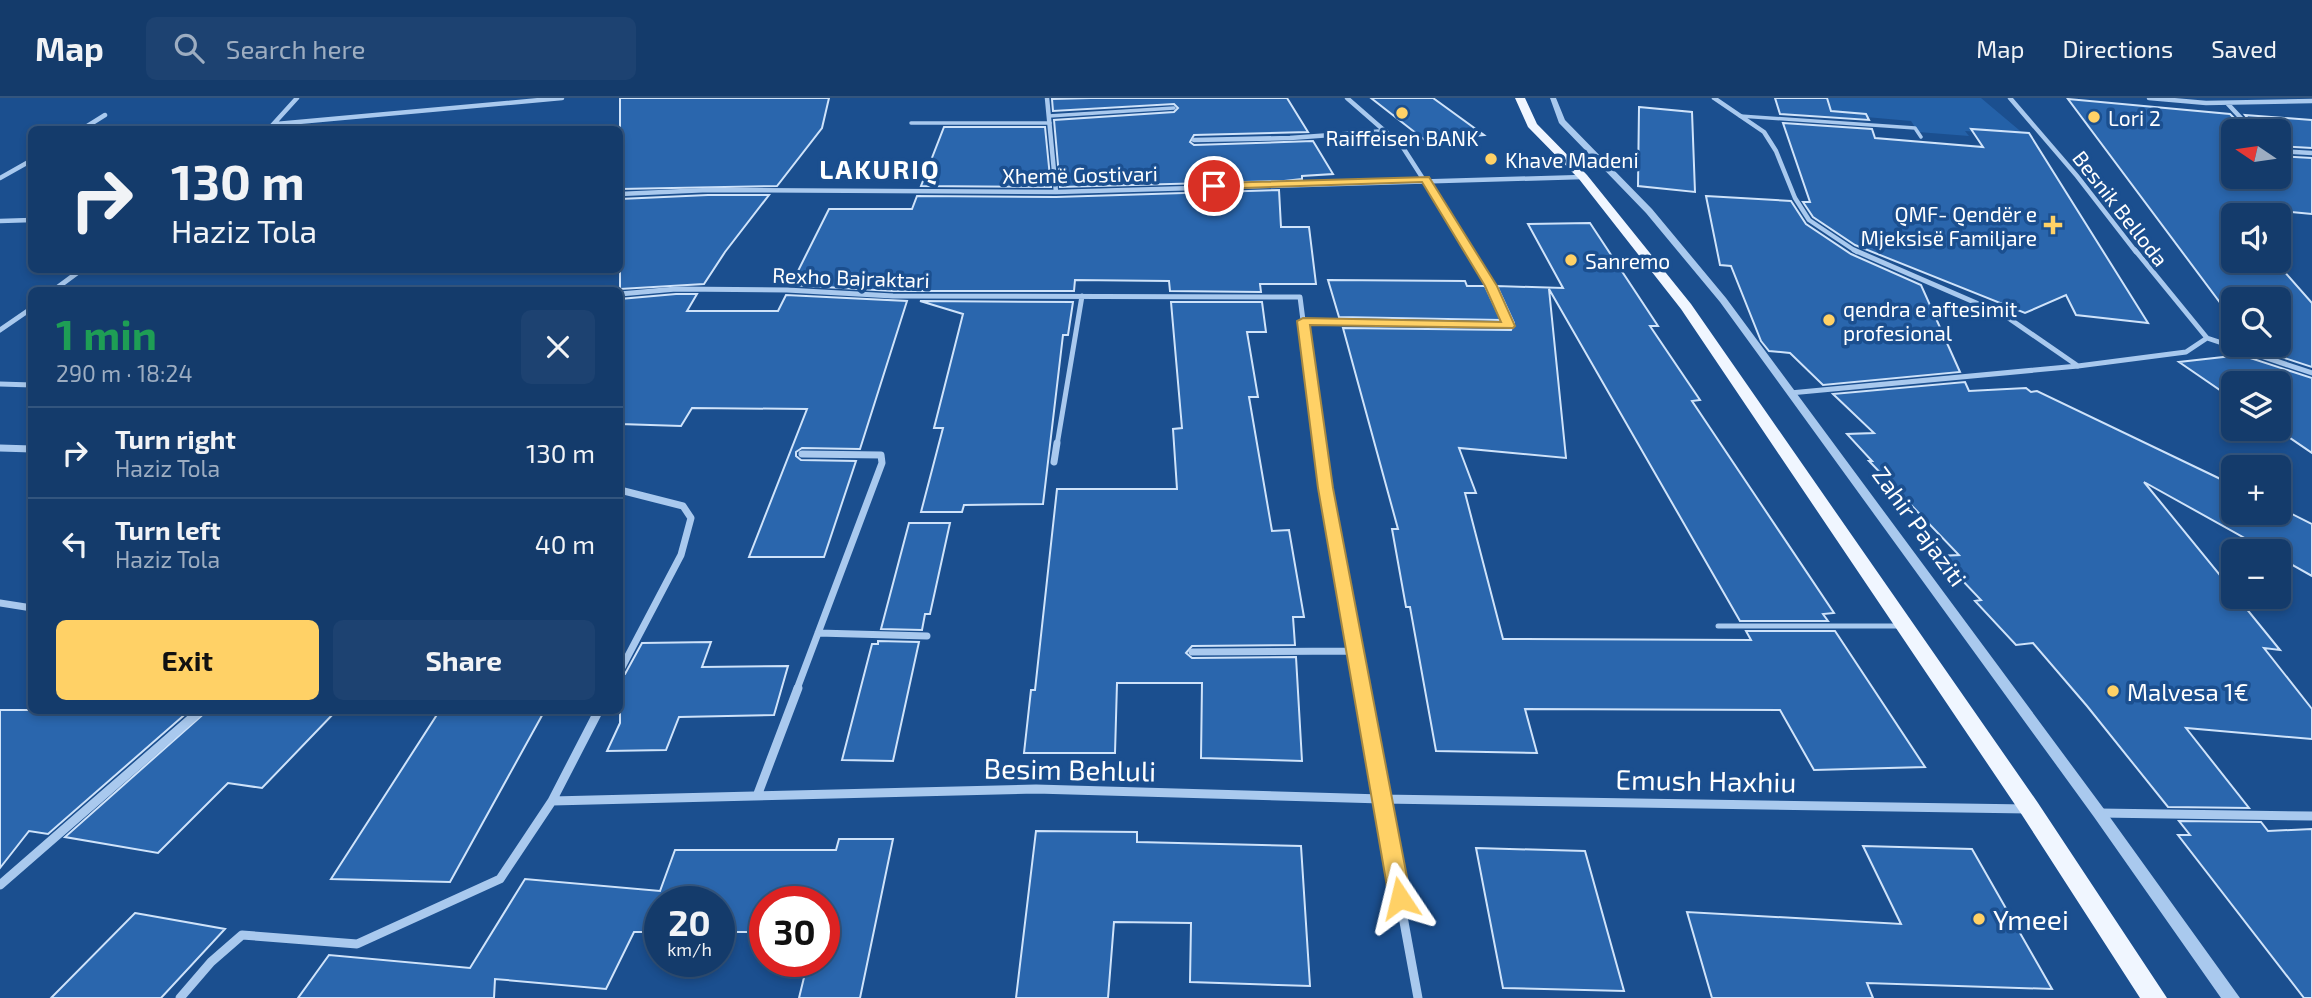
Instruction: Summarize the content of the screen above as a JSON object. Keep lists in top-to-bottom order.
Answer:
{
  "streets": {
    "street": [
      "Xhemë Gostivari",
      "Besnik Belloda",
      "Rexho Bajraktari",
      "Zahir Pajaziti",
      "Besim Behluli",
      "Emush Haxhiu"
    ]
  },
  "crossings": [
    ["Besim Behluli", "Emush Haxhiu"]
  ],
  "districts": ["LAKURIQ"],
  "places": {
    "other": [
      "Raiffeisen BANK",
      "Lori 2",
      "Khave Madeni",
      "Sanremo",
      "qendra e aftesimit profesional",
      "Malvesa 1€",
      "Ymeei"
    ],
    "health": ["QMF- Qendër e Mjeksisë Familjare"]
  },
  "north": "left",
  "page": {
    "header": "Map",
    "search": "Search here",
    "nav": ["Map", "Directions", "Saved"],
    "map_buttons": ["+", "−"],
    "turn": ["130 m", "Haziz Tola"],
    "heading": ["1 min", "290 m · 18:24"],
    "list": [
      {
        "name": "Turn right",
        "note": "Haziz Tola",
        "value": "130 m"
      },
      {
        "name": "Turn left",
        "note": "Haziz Tola",
        "value": "40 m"
      }
    ],
    "buttons": ["Exit", "Share"],
    "speed": "20 km/h",
    "limit": "30"
  }
}
